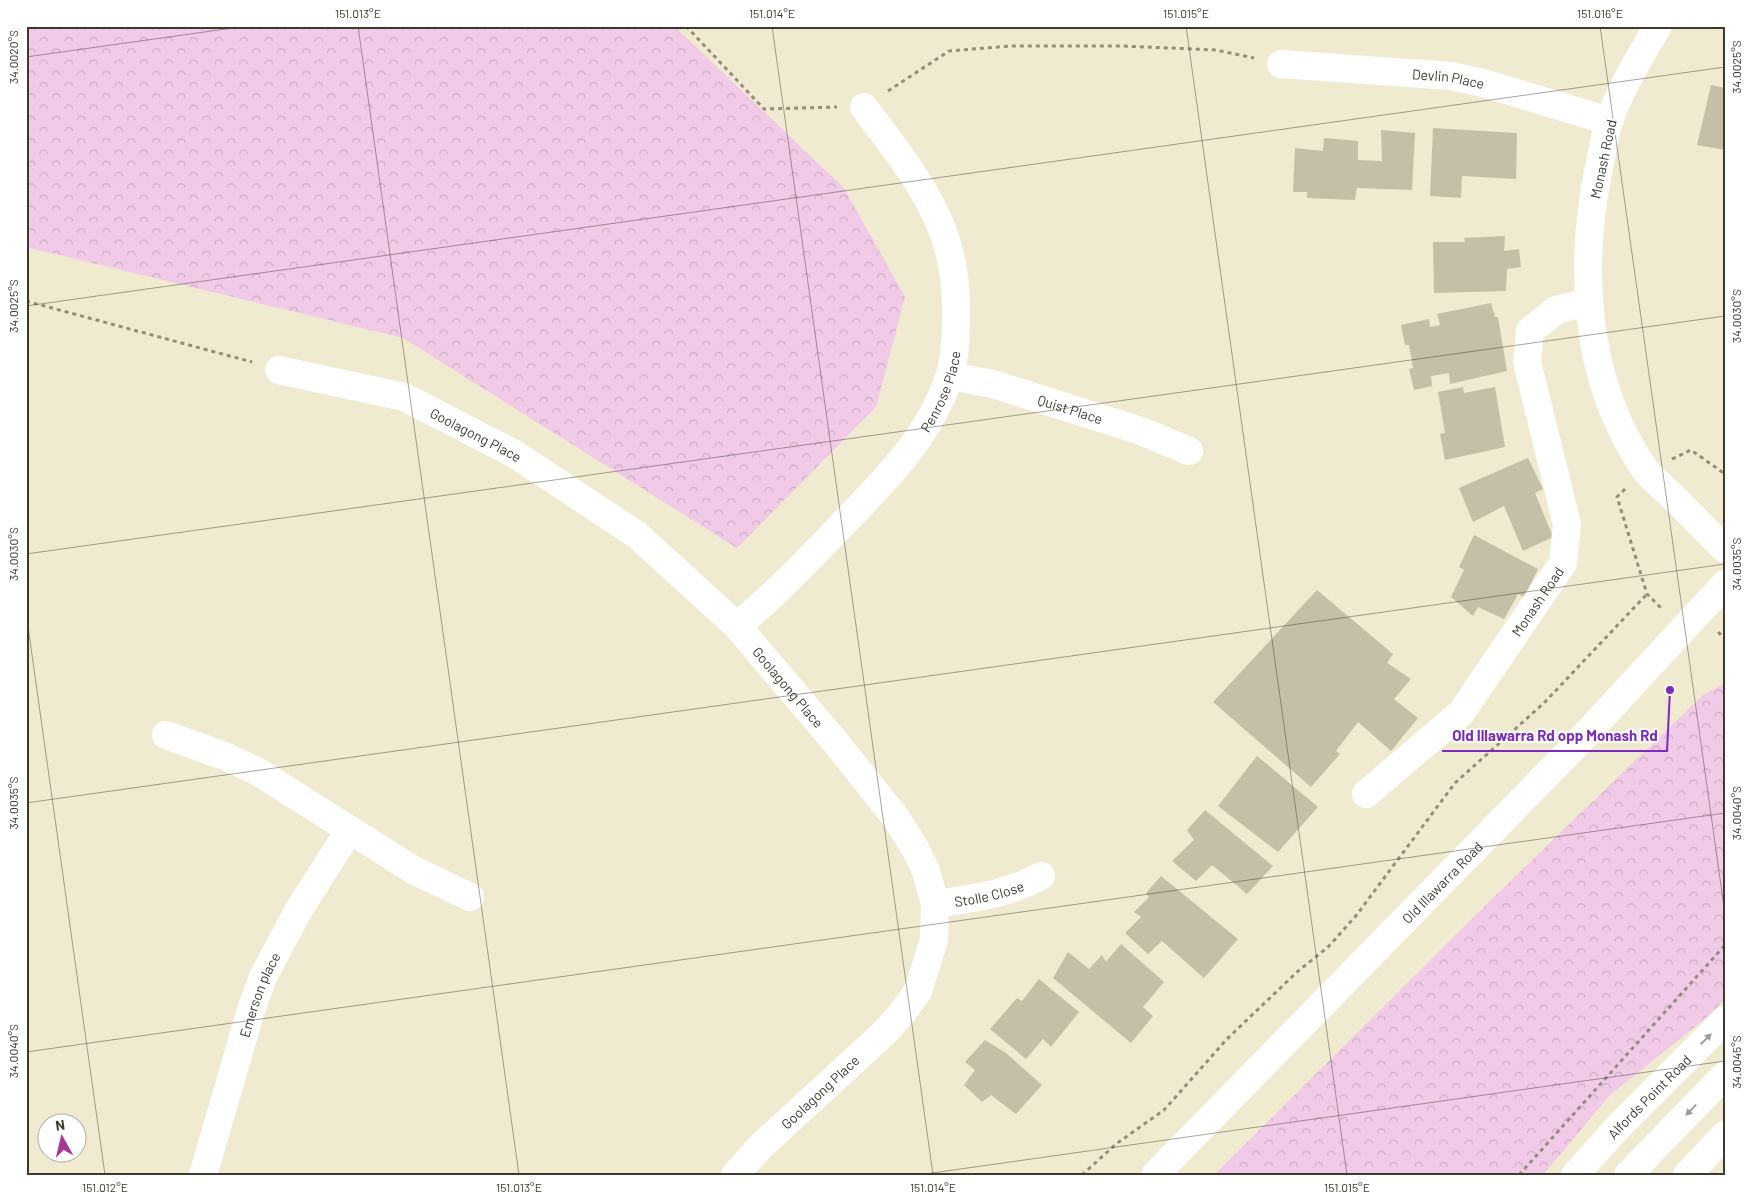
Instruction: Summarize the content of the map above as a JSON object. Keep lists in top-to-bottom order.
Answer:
{
  "streets": {
    "main road": [
      "Devlin Place",
      "Monash Road",
      "Penrose Place",
      "Quist Place",
      "Goolagong Place",
      "Old Illawarra Road",
      "Stolle Close",
      "Emerson place",
      "Alfords Point Road"
    ]
  },
  "crossings": [
    ["Devlin Place", "Monash Road"],
    ["Penrose Place", "Quist Place"],
    ["Penrose Place", "Goolagong Place"],
    ["Goolagong Place", "Stolle Close"]
  ],
  "places": ["Old Illawarra Rd opp Monash Rd"],
  "north": "top",
  "coordinates": [
    "151.013°E",
    "151.014°E",
    "151.015°E",
    "151.016°E",
    "34.0020°S",
    "34.0025°S",
    "34.0030°S",
    "34.0035°S",
    "34.0040°S",
    "34.0045°S",
    "151.012°E"
  ]
}
